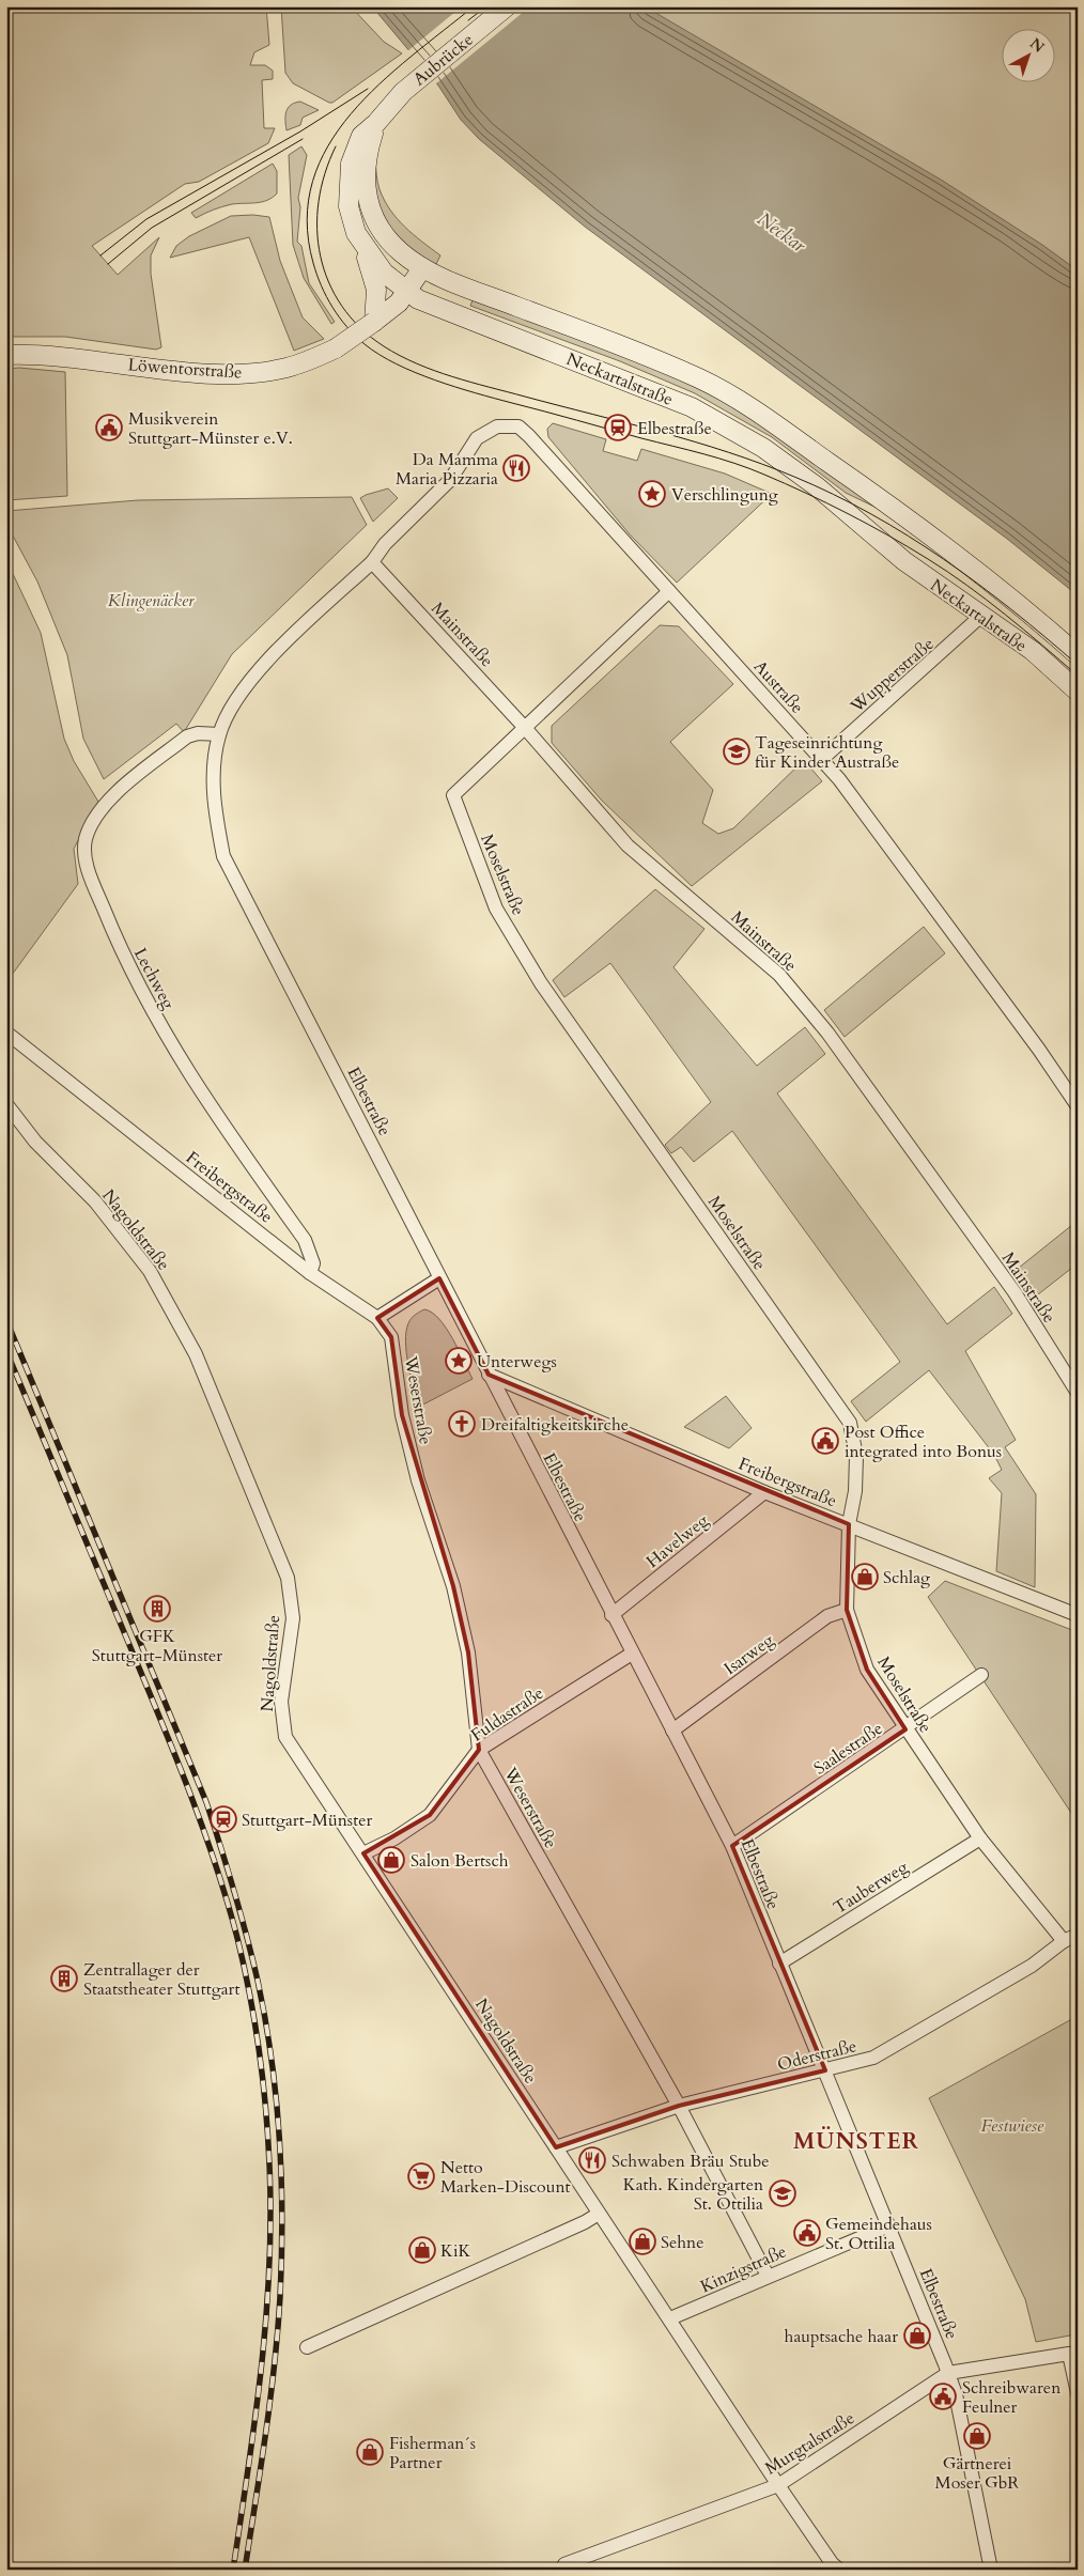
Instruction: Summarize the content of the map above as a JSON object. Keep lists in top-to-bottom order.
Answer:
{
  "streets": {
    "main road": ["Aubrücke", "Löwentorstraße", "Neckartalstraße"],
    "street": [
      "Mainstraße",
      "Wupperstraße",
      "Austraße",
      "Moselstraße",
      "Lechweg",
      "Elbestraße",
      "Freibergstraße",
      "Nagoldstraße",
      "Weserstraße",
      "Havelweg",
      "Isarweg",
      "Fuldastraße",
      "Saalestraße",
      "Tauberweg",
      "Oderstraße",
      "Kinzigstraße",
      "Murgtalstraße"
    ]
  },
  "crossings": [
    ["Aubrücke", "Neckartalstraße"],
    ["Löwentorstraße", "Neckartalstraße"],
    ["Neckartalstraße", "Wupperstraße"],
    ["Mainstraße", "Moselstraße"],
    ["Mainstraße", "Elbestraße"],
    ["Wupperstraße", "Austraße"],
    ["Austraße", "Moselstraße"],
    ["Austraße", "Elbestraße"],
    ["Moselstraße", "Freibergstraße"],
    ["Moselstraße", "Isarweg"],
    ["Moselstraße", "Saalestraße"],
    ["Moselstraße", "Tauberweg"],
    ["Moselstraße", "Oderstraße"],
    ["Lechweg", "Elbestraße"],
    ["Lechweg", "Freibergstraße"],
    ["Elbestraße", "Freibergstraße"],
    ["Elbestraße", "Havelweg"],
    ["Elbestraße", "Isarweg"],
    ["Elbestraße", "Fuldastraße"],
    ["Elbestraße", "Saalestraße"],
    ["Elbestraße", "Tauberweg"],
    ["Elbestraße", "Oderstraße"],
    ["Elbestraße", "Kinzigstraße"],
    ["Elbestraße", "Murgtalstraße"],
    ["Freibergstraße", "Weserstraße"],
    ["Freibergstraße", "Havelweg"],
    ["Nagoldstraße", "Fuldastraße"],
    ["Nagoldstraße", "Oderstraße"],
    ["Nagoldstraße", "Kinzigstraße"],
    ["Nagoldstraße", "Murgtalstraße"],
    ["Weserstraße", "Fuldastraße"],
    ["Weserstraße", "Oderstraße"],
    ["Weserstraße", "Kinzigstraße"]
  ],
  "districts": ["MÜNSTER"],
  "water": ["Neckar"],
  "parks": ["Klingenäcker", "Festwiese"],
  "places": {
    "public building": [
      "Musikverein Stuttgart-Münster e.V.",
      "Post Office integrated into Bonus",
      "Gemeindehaus St. Ottilia",
      "Schreibwaren Feulner"
    ],
    "station": ["Elbestraße", "Stuttgart-Münster"],
    "restaurant": ["Da Mamma Maria Pizzaria", "Schwaben Bräu Stube"],
    "place": ["Verschlingung", "Unterwegs"],
    "school or university": ["Tageseinrichtung für Kinder Austraße", "Kath. Kindergarten St. Ottilia"],
    "church": ["Dreifaltigkeitskirche"],
    "shop": [
      "Schlag",
      "Salon Bertsch",
      "Sehne",
      "KiK",
      "hauptsache haar",
      "Gärtnerei Moser GbR",
      "Fisherman´s Partner"
    ],
    "building": ["GFK Stuttgart-Münster", "Zentrallager der Staatstheater Stuttgart"],
    "supermarket": ["Netto Marken-Discount"]
  },
  "north": "top right"
}
